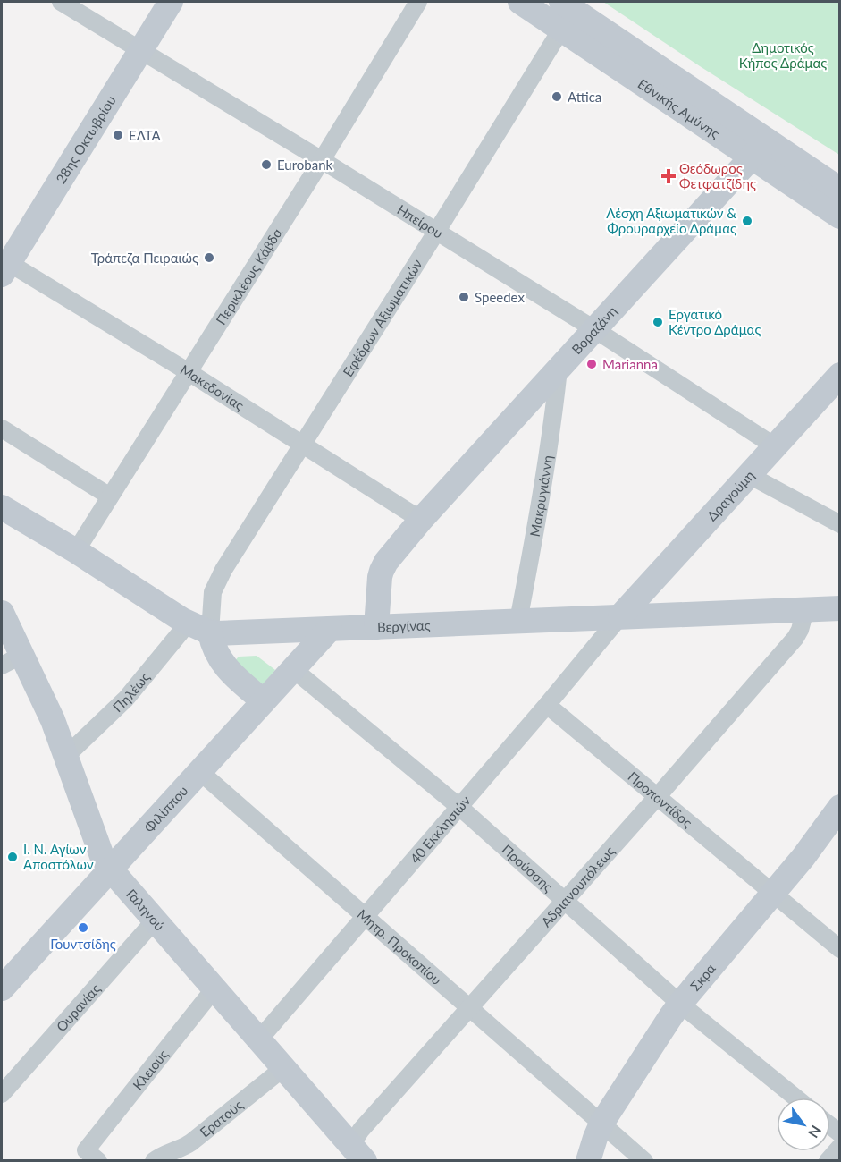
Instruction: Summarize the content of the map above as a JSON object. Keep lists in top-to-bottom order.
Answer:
{
  "streets": {
    "main road": [
      "Εθνικής Αμύνης",
      "28ης Οκτωβρίου",
      "Βοραζάνη",
      "Δραγούμη",
      "Βεργίνας",
      "Φιλίππου",
      "Γαληνού",
      "Σκρα"
    ],
    "street": [
      "Ηπείρου",
      "Περικλέους Κάβδα",
      "Εφέδρων Αξιωματικών",
      "Μακεδονίας",
      "Μακρυγιάννη",
      "Πηλέως",
      "Προποντίδος",
      "40 Εκκλησιών",
      "Προύσσης",
      "Αδριανουπόλεως",
      "Μητρ. Προκοπίου",
      "Ουρανίας",
      "Κλειούς",
      "Ερατούς"
    ]
  },
  "crossings": [
    ["Εθνικής Αμύνης", "Εφέδρων Αξιωματικών"],
    ["Εθνικής Αμύνης", "Βοραζάνη"],
    ["28ης Οκτωβρίου", "Ηπείρου"],
    ["28ης Οκτωβρίου", "Μακεδονίας"],
    ["Ηπείρου", "Περικλέους Κάβδα"],
    ["Ηπείρου", "Εφέδρων Αξιωματικών"],
    ["Ηπείρου", "Βοραζάνη"],
    ["Ηπείρου", "Δραγούμη"],
    ["Περικλέους Κάβδα", "Μακεδονίας"],
    ["Εφέδρων Αξιωματικών", "Μακεδονίας"],
    ["Εφέδρων Αξιωματικών", "Βεργίνας"],
    ["Εφέδρων Αξιωματικών", "Πηλέως"],
    ["Βοραζάνη", "Μακεδονίας"],
    ["Βοραζάνη", "Μακρυγιάννη"],
    ["Βοραζάνη", "Βεργίνας"],
    ["Μακρυγιάννη", "Βεργίνας"],
    ["Δραγούμη", "Βεργίνας"],
    ["Δραγούμη", "40 Εκκλησιών"],
    ["Βεργίνας", "Πηλέως"],
    ["Βεργίνας", "Φιλίππου"],
    ["Βεργίνας", "40 Εκκλησιών"],
    ["Βεργίνας", "Αδριανουπόλεως"],
    ["Πηλέως", "Γαληνού"],
    ["Προποντίδος", "40 Εκκλησιών"],
    ["Προποντίδος", "Αδριανουπόλεως"],
    ["Προποντίδος", "Σκρα"],
    ["Φιλίππου", "Προύσσης"],
    ["Φιλίππου", "Γαληνού"],
    ["Φιλίππου", "Μητρ. Προκοπίου"],
    ["40 Εκκλησιών", "Προύσσης"],
    ["40 Εκκλησιών", "Γαληνού"],
    ["40 Εκκλησιών", "Μητρ. Προκοπίου"],
    ["Προύσσης", "Αδριανουπόλεως"],
    ["Προύσσης", "Σκρα"],
    ["Αδριανουπόλεως", "Γαληνού"],
    ["Αδριανουπόλεως", "Μητρ. Προκοπίου"],
    ["Γαληνού", "Ουρανίας"],
    ["Γαληνού", "Κλειούς"],
    ["Γαληνού", "Ερατούς"],
    ["Μητρ. Προκοπίου", "Σκρα"]
  ],
  "parks": ["Δημοτικός Κήπος Δράμας"],
  "places": {
    "other": [
      "Attica",
      "ΕΛΤΑ",
      "Eurobank",
      "Λέσχη Αξιωματικών & Φρουραρχείο Δράμας",
      "Τράπεζα Πειραιώς",
      "Speedex",
      "Εργατικό Κέντρο Δράμας",
      "Marianna",
      "Ι. Ν. Αγίων Αποστόλων",
      "Γουντσίδης"
    ],
    "health": ["Θεόδωρος Φετφατζίδης"]
  },
  "north": "bottom right"
}
